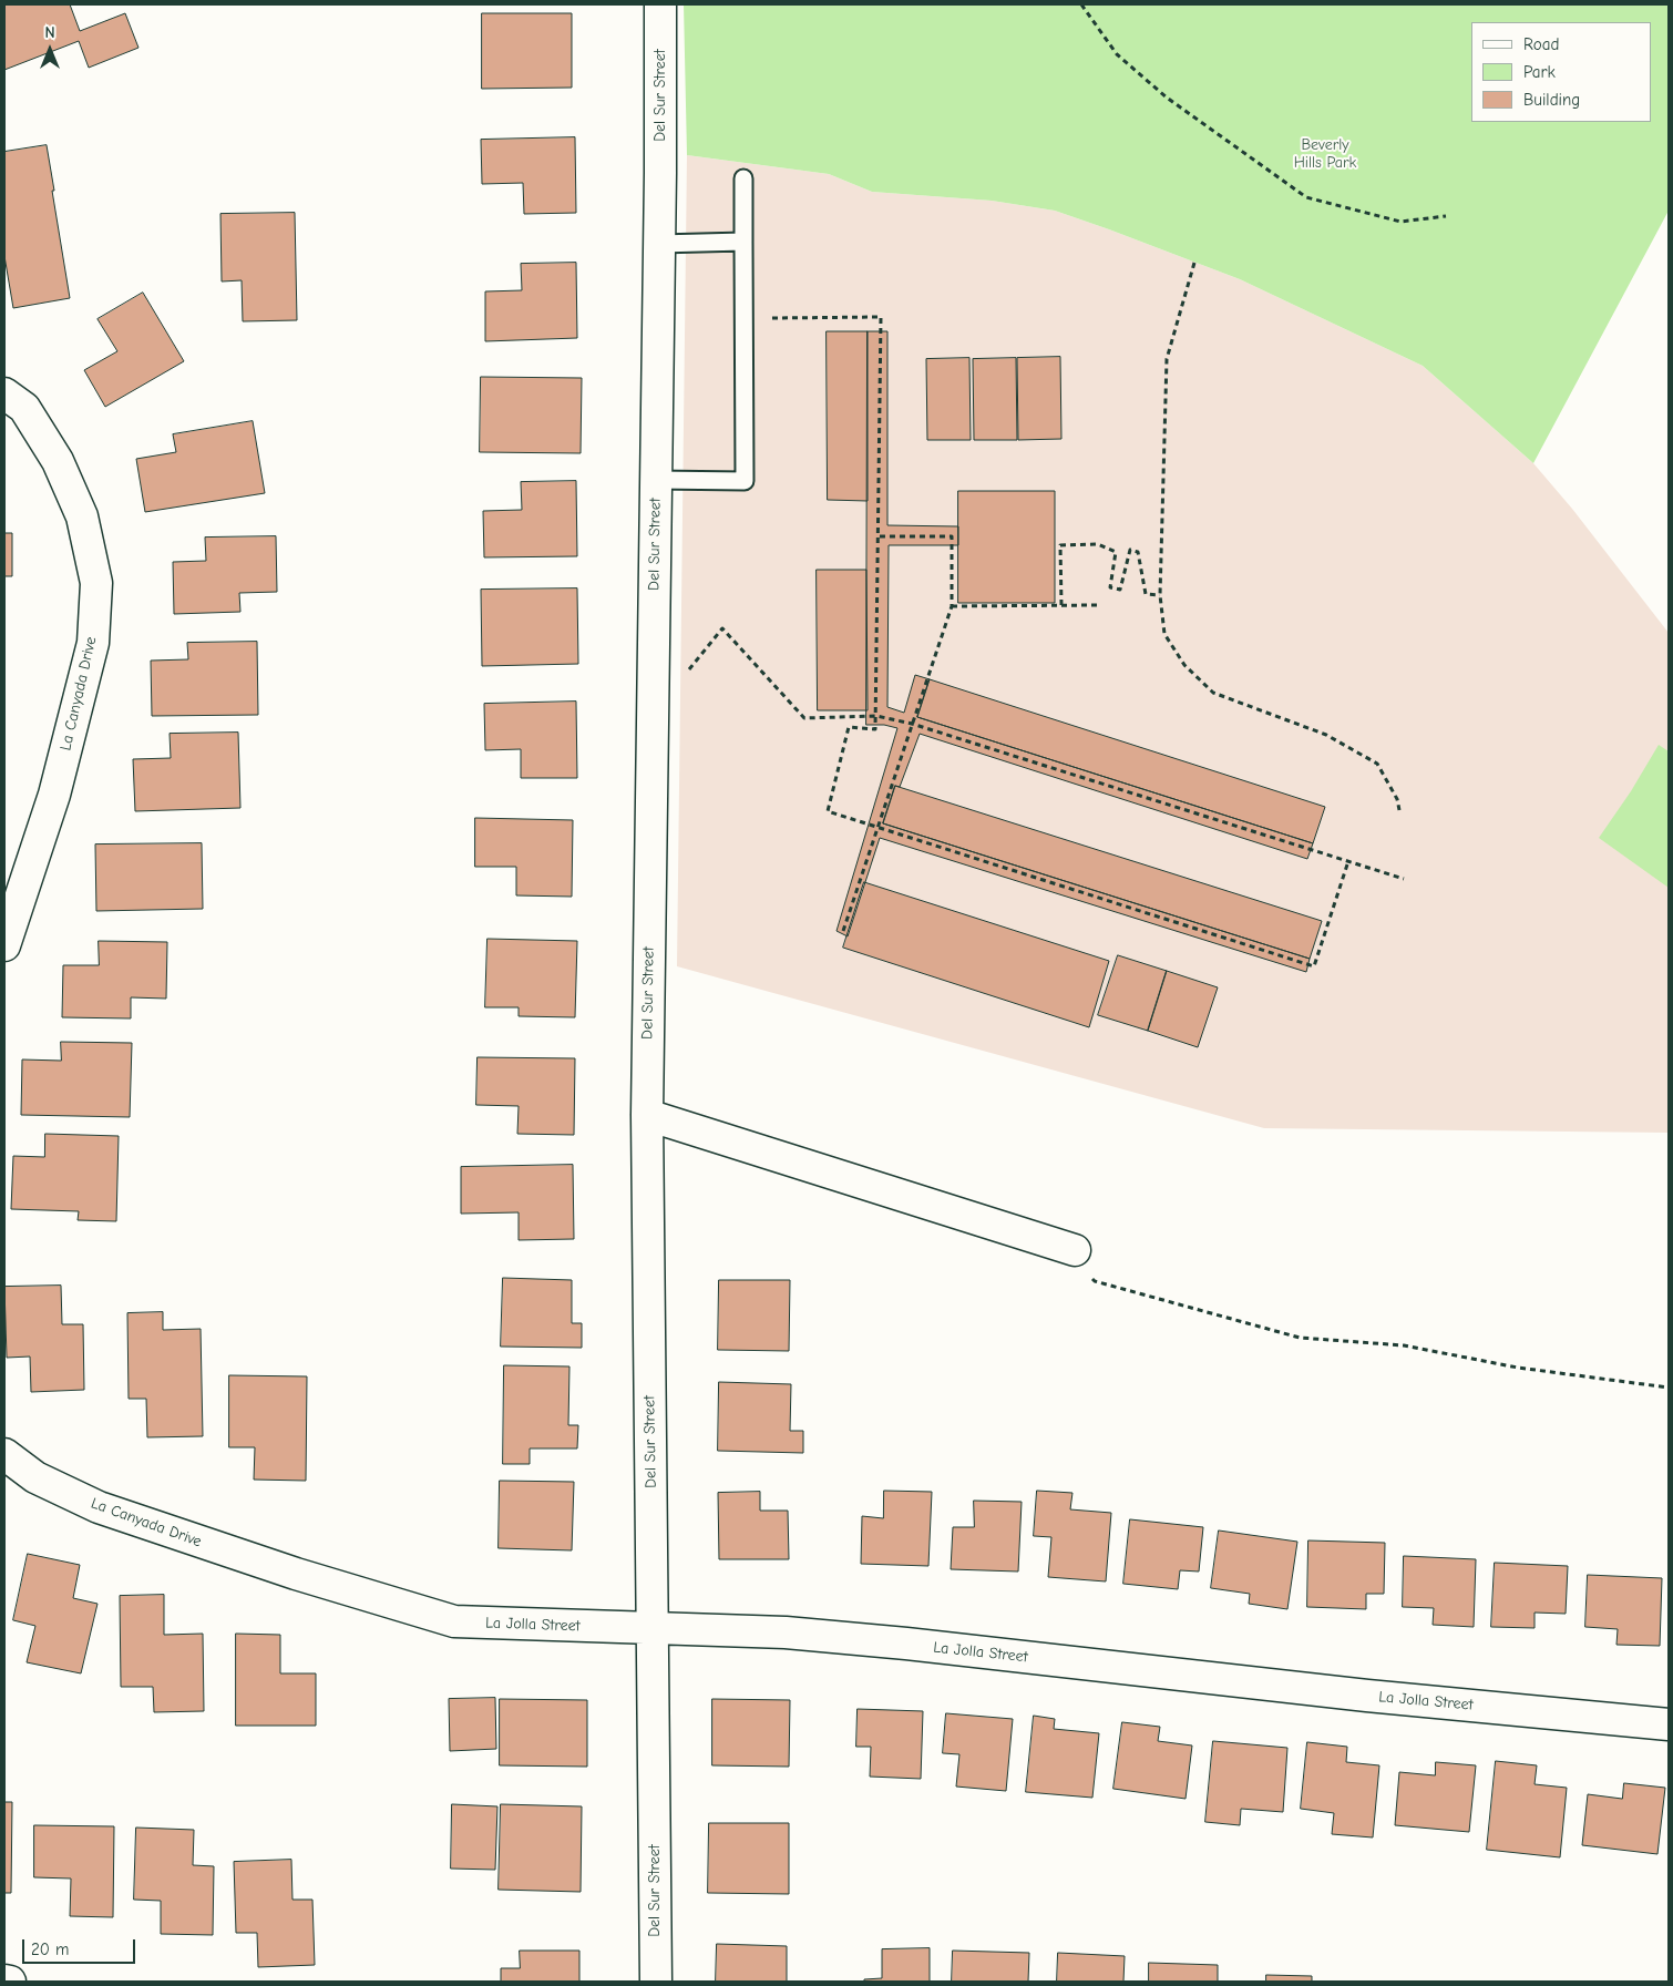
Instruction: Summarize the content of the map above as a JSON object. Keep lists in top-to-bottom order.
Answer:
{
  "streets": {
    "street": ["Del Sur Street", "La Canyada Drive", "La Jolla Street"]
  },
  "crossings": [
    ["Del Sur Street", "La Jolla Street"],
    ["La Canyada Drive", "La Jolla Street"]
  ],
  "parks": ["Beverly Hills Park"],
  "legend": ["Road", "Park", "Building"],
  "scale_bar": "20 m",
  "north": "top"
}
